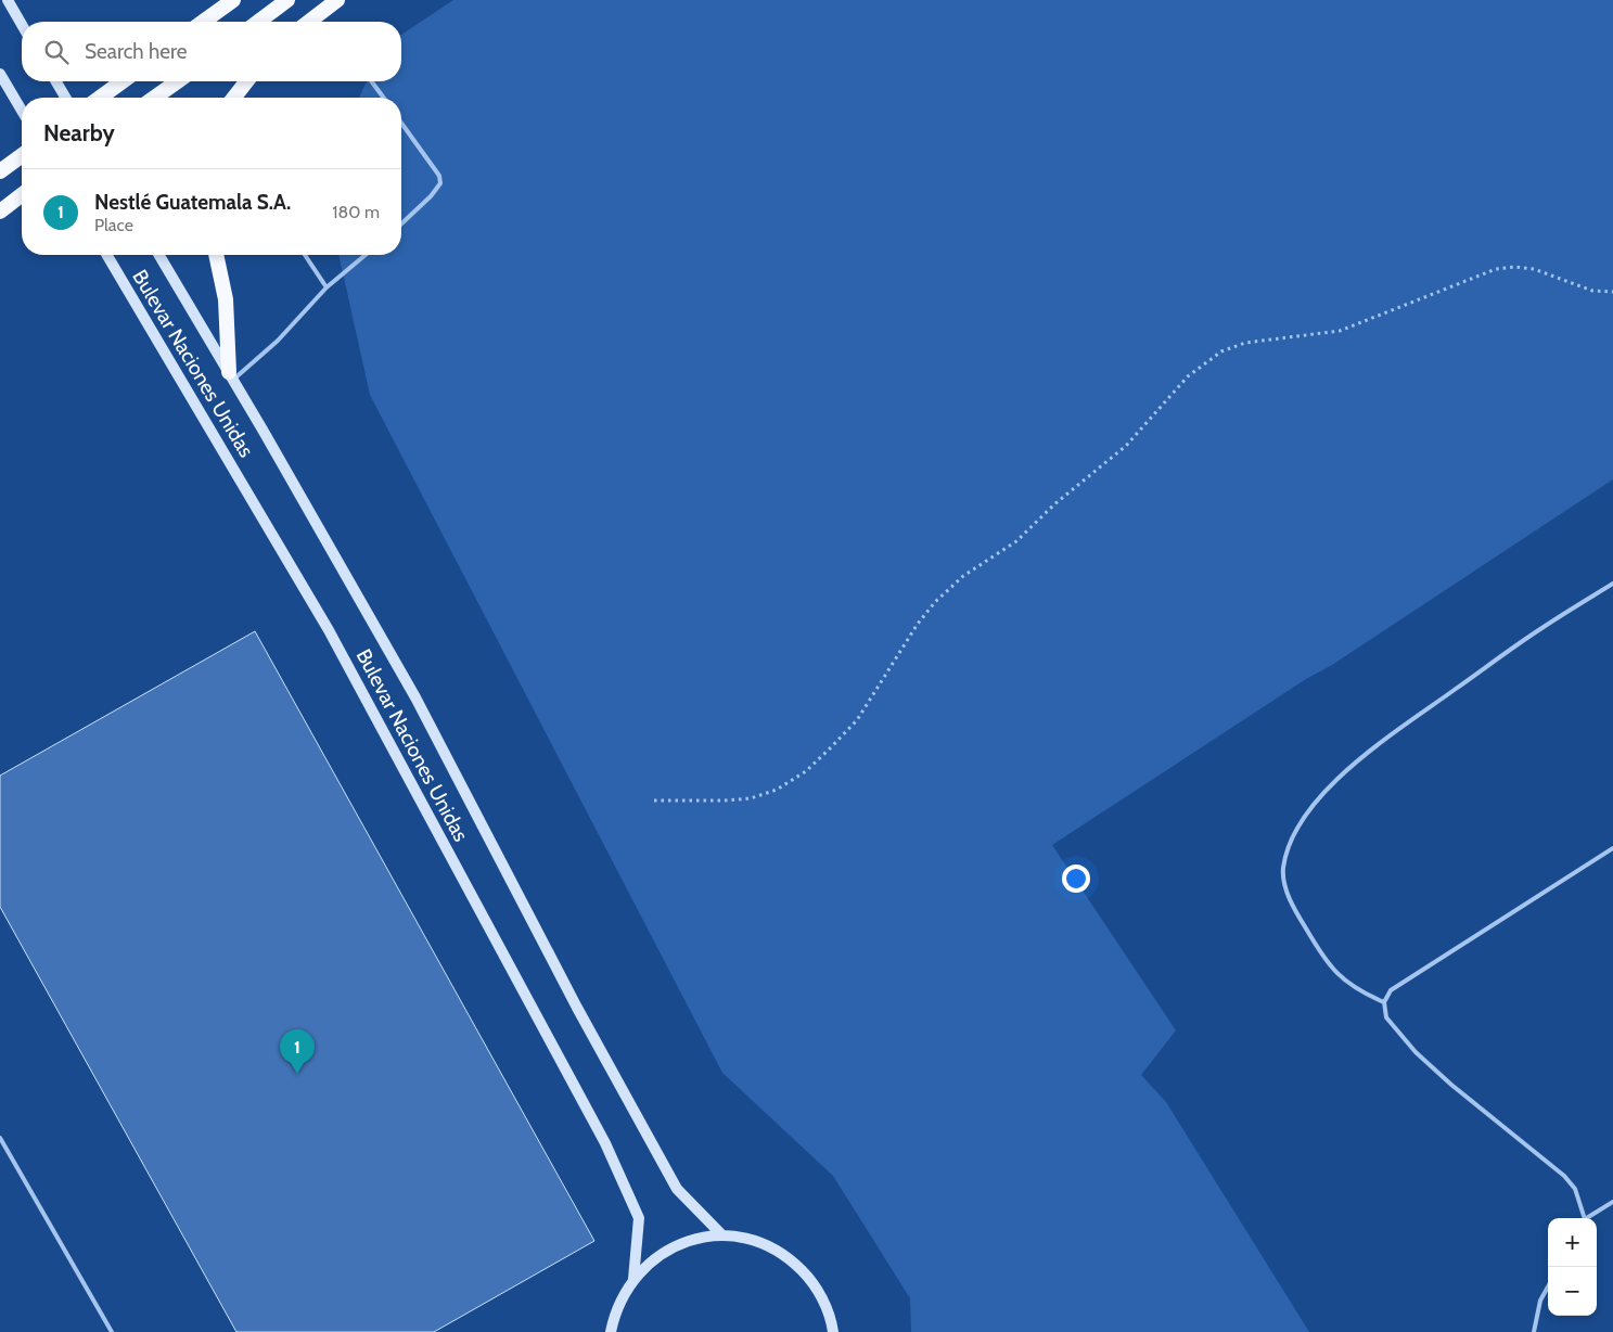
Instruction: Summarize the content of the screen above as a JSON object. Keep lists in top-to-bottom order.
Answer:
{
  "streets": {
    "main road": ["Bulevar Naciones Unidas"]
  },
  "page": {
    "search": "Search here",
    "heading": "Nearby",
    "list": [
      {
        "mark": "1",
        "name": "Nestlé Guatemala S.A.",
        "note": "Place",
        "value": "180 m"
      }
    ],
    "pins": "1",
    "map_buttons": ["+", "−"]
  }
}
